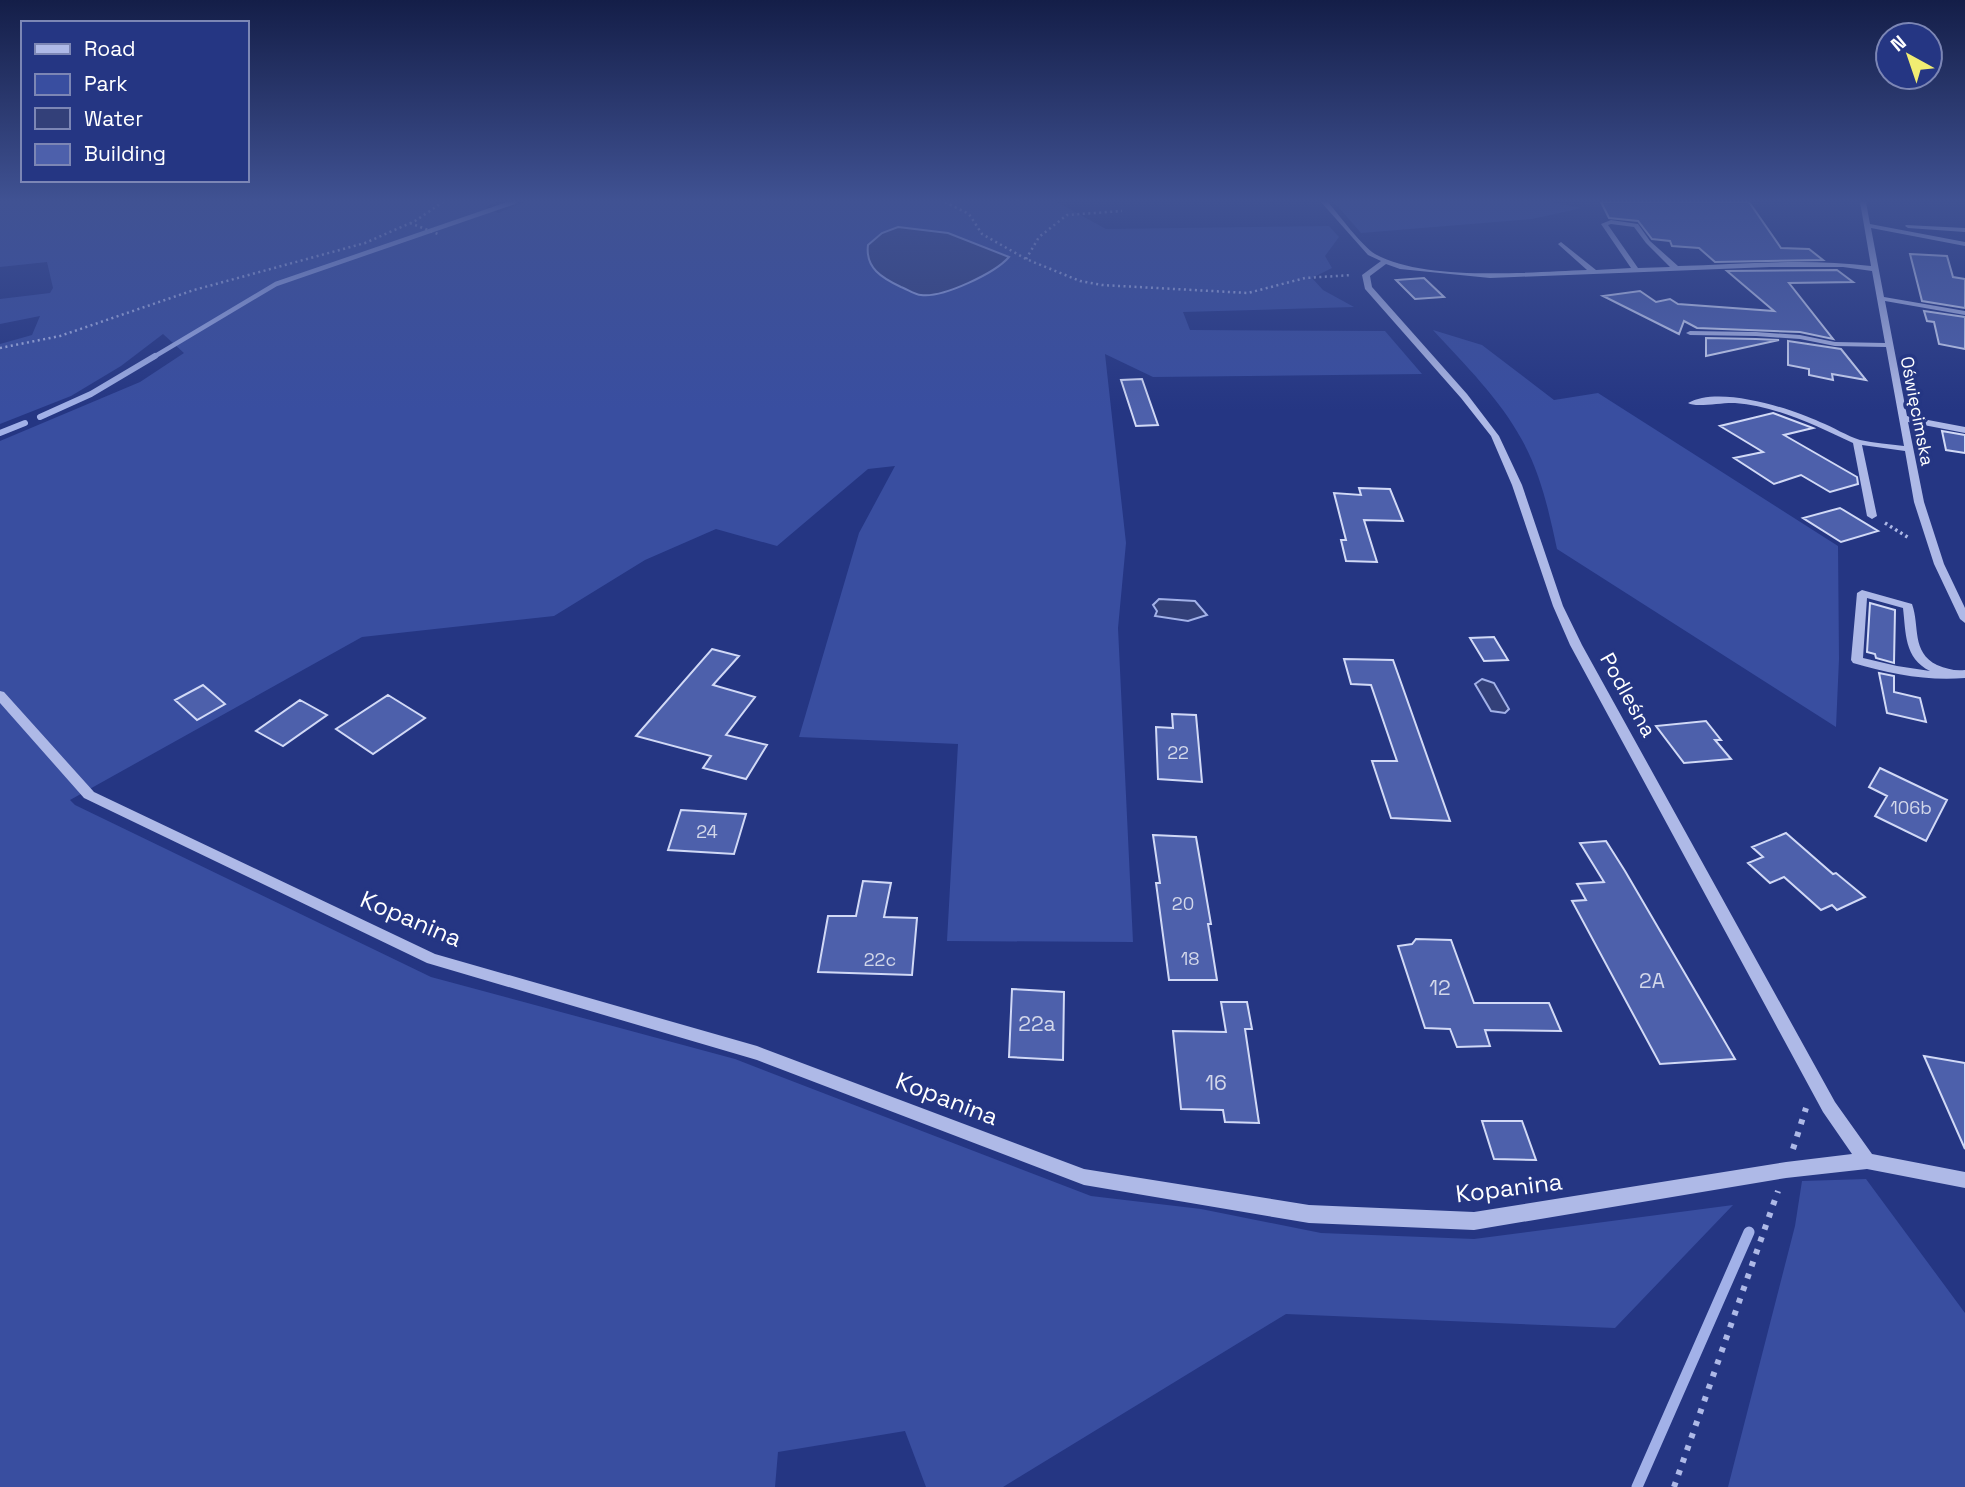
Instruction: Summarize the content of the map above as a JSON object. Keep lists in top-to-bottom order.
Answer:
{
  "streets": {
    "street": ["Oświęcimska", "Podleśna", "Kopanina"]
  },
  "crossings": [
    ["Podleśna", "Kopanina"]
  ],
  "house_numbers": [
    "22",
    "106b",
    "24",
    "20",
    "18",
    "22c",
    "2A",
    "12",
    "22a",
    "16"
  ],
  "legend": [
    "Road",
    "Park",
    "Water",
    "Building"
  ],
  "north": "top left"
}
